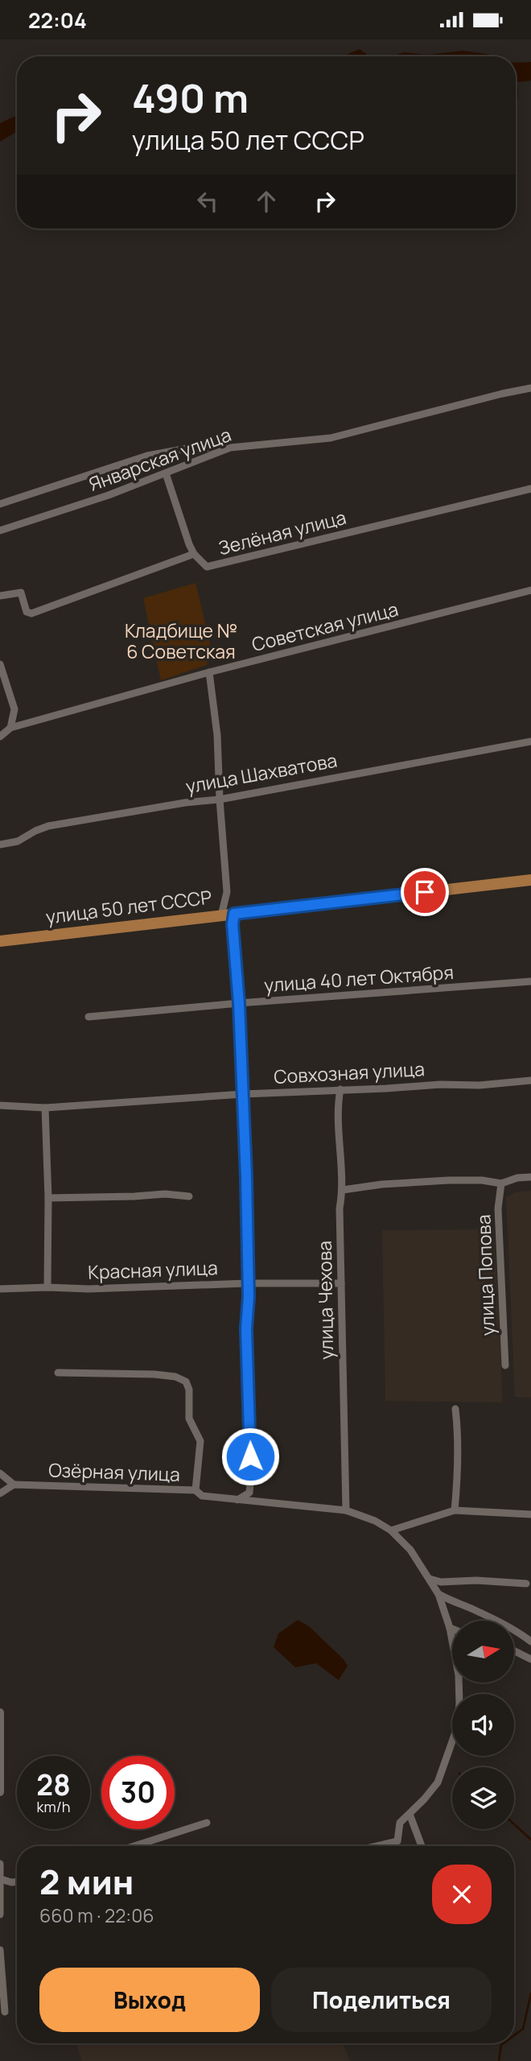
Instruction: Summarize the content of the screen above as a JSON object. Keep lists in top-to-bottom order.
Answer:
{
  "streets": {
    "main road": ["улица 50 лет СССР"],
    "street": [
      "Январская улица",
      "Зелёная улица",
      "Советская улица",
      "улица Шахватова",
      "улица 40 лет Октября",
      "Совхозная улица",
      "Красная улица",
      "улица Попова",
      "улица Чехова",
      "Озёрная улица"
    ]
  },
  "crossings": [
    ["Совхозная улица", "улица Чехова"],
    ["Красная улица", "улица Чехова"],
    ["улица Чехова", "Озёрная улица"]
  ],
  "parks": ["Кладбище № 6 Советская"],
  "north": "right",
  "page": {
    "status": "22:04",
    "turn": ["490 m", "улица 50 лет СССР"],
    "speed": "28 km/h",
    "limit": "30",
    "heading": ["2 мин", "660 m · 22:06"],
    "buttons": ["Выход", "Поделиться"]
  }
}
